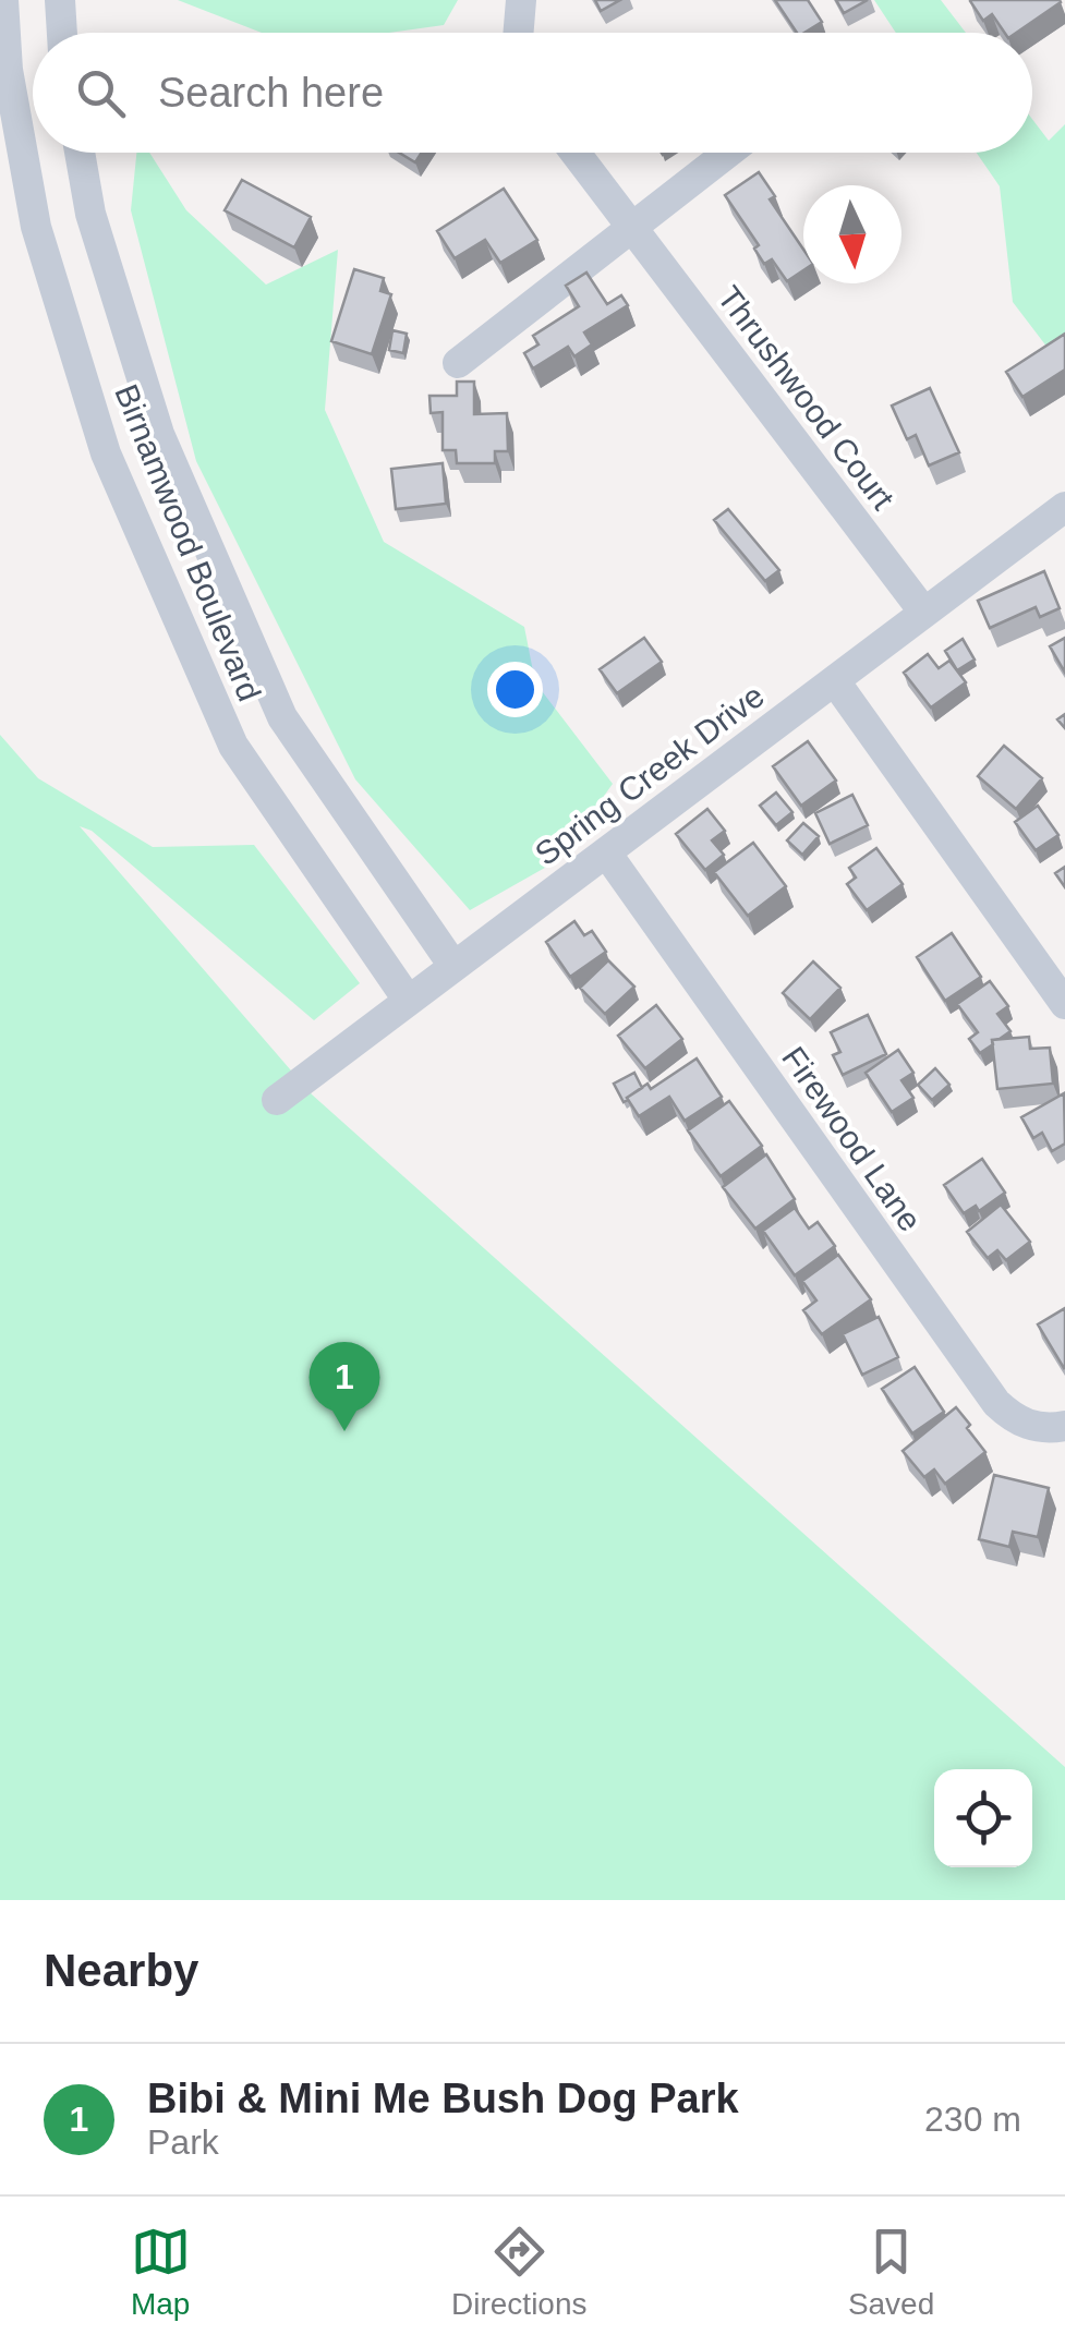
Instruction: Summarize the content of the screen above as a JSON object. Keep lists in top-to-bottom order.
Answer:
{
  "streets": {
    "street": [
      "Thrushwood Court",
      "Birnamwood Boulevard",
      "Spring Creek Drive",
      "Firewood Lane"
    ]
  },
  "crossings": [
    ["Thrushwood Court", "Spring Creek Drive"],
    ["Birnamwood Boulevard", "Spring Creek Drive"],
    ["Spring Creek Drive", "Firewood Lane"]
  ],
  "north": "bottom",
  "page": {
    "search": "Search here",
    "pins": "1",
    "heading": "Nearby",
    "list": [
      {
        "mark": "1",
        "name": "Bibi & Mini Me Bush Dog Park",
        "note": "Park",
        "value": "230 m"
      }
    ],
    "nav": ["Map", "Directions", "Saved"]
  }
}
